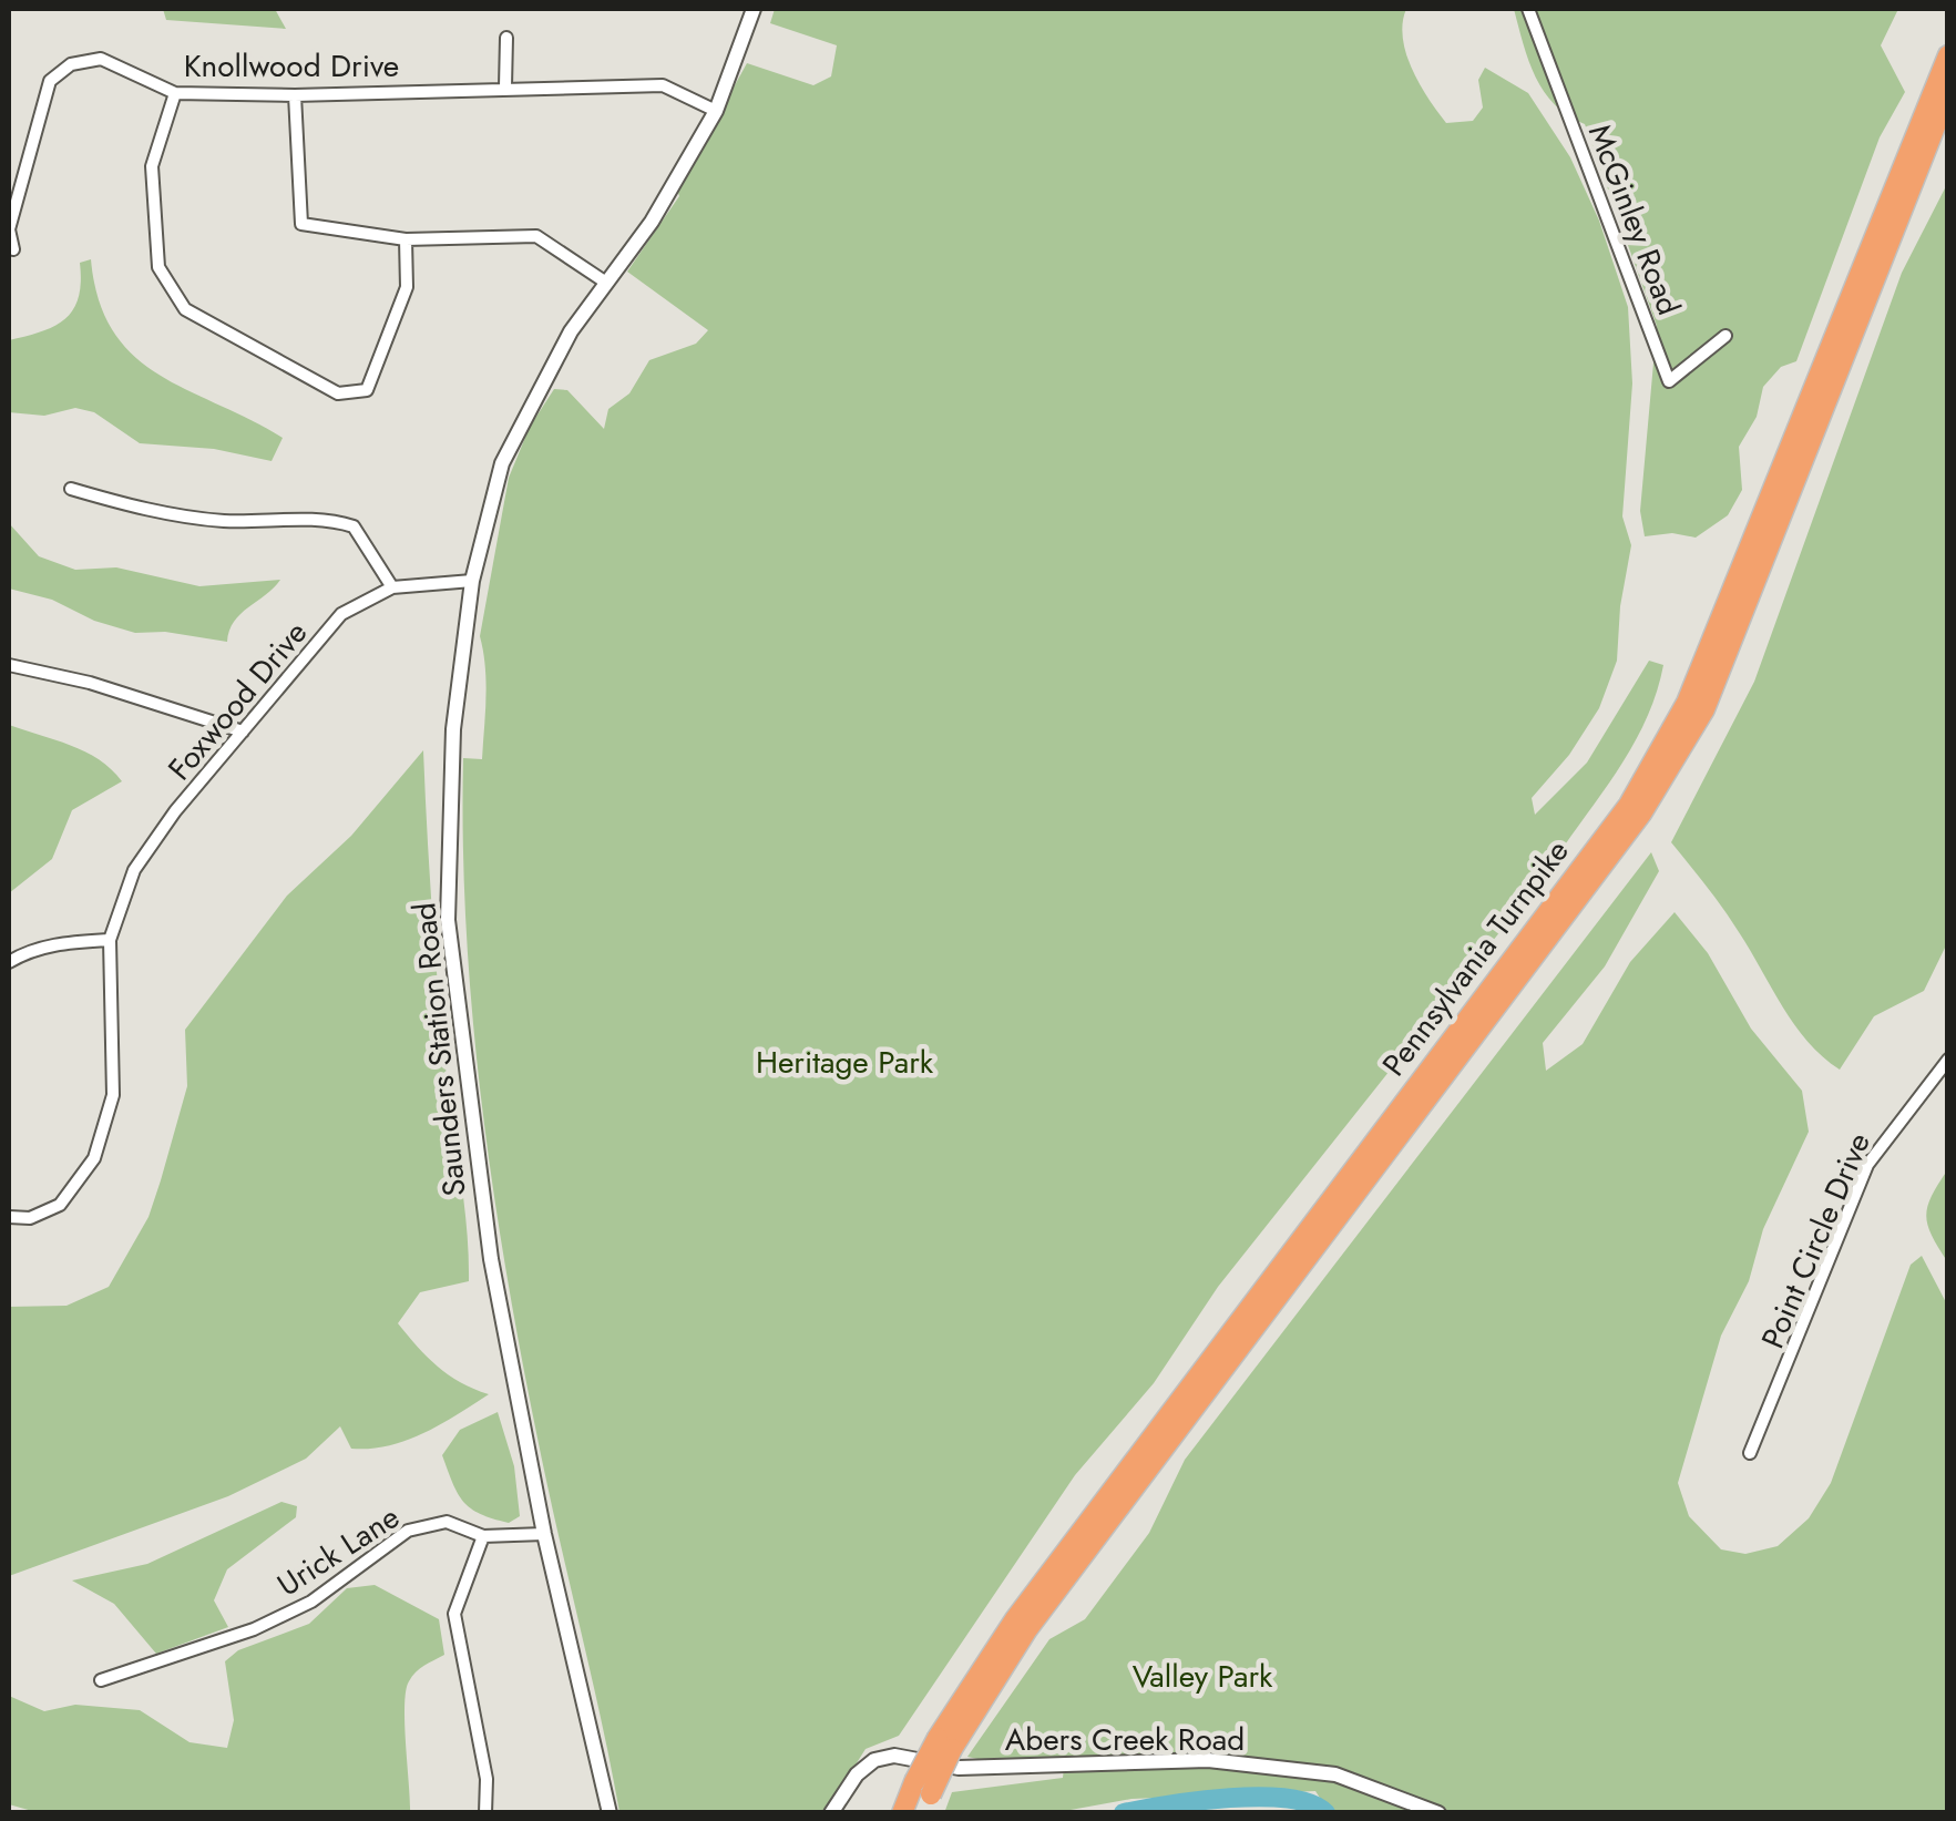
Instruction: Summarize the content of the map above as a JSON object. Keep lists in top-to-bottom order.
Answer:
{
  "streets": {
    "highway": ["Pennsylvania Turnpike"],
    "street": [
      "Knollwood Drive",
      "McGinley Road",
      "Foxwood Drive",
      "Saunders Station Road",
      "Point Circle Drive",
      "Urick Lane",
      "Abers Creek Road"
    ]
  },
  "crossings": [
    ["Knollwood Drive", "Saunders Station Road"],
    ["Foxwood Drive", "Saunders Station Road"],
    ["Saunders Station Road", "Urick Lane"]
  ],
  "parks": ["Heritage Park", "Valley Park"]
}
